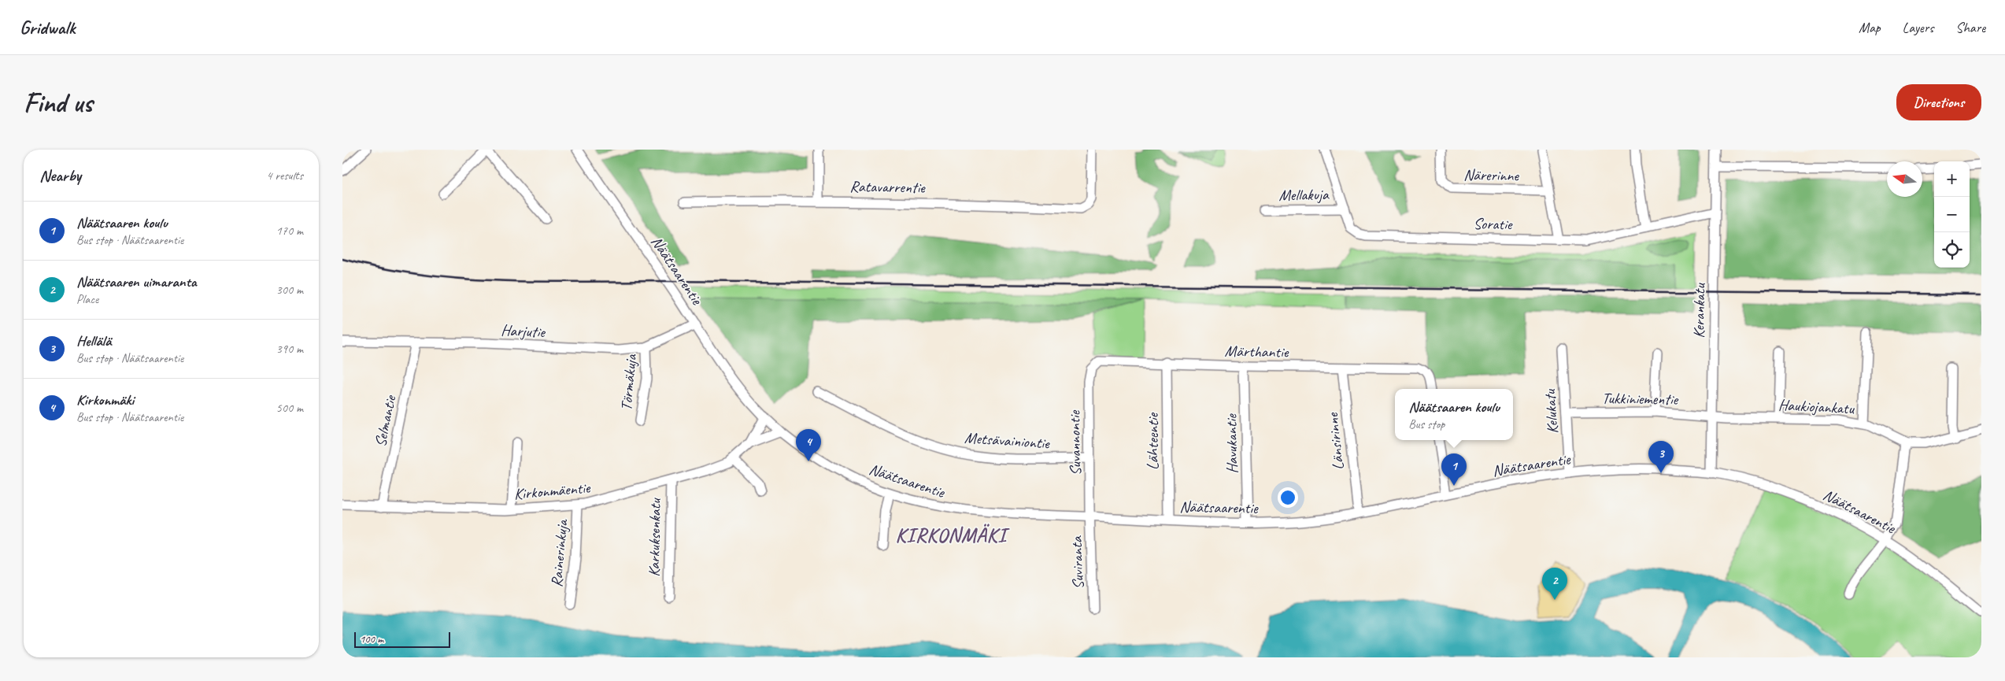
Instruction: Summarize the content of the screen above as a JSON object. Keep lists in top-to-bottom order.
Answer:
{
  "streets": {
    "street": [
      "Närerinne",
      "Ratavarrentie",
      "Mellakuja",
      "Soratie",
      "Näätsaarentie",
      "Kerankatu",
      "Harjutie",
      "Märthantie",
      "Törmäkuja",
      "Tukkiniementie",
      "Haukiojankatu",
      "Kelukatu",
      "Selmantie",
      "Metsävainiontie",
      "Lähteentie",
      "Länsirinne",
      "Suvannontie",
      "Havukantie",
      "Kirkonmäentie",
      "Karkuksenkatu",
      "Rainerinkuja",
      "Suviranta"
    ]
  },
  "crossings": [
    ["Mellakuja", "Soratie"],
    ["Soratie", "Kerankatu"],
    ["Näätsaarentie", "Kerankatu"],
    ["Näätsaarentie", "Harjutie"],
    ["Näätsaarentie", "Kelukatu"],
    ["Näätsaarentie", "Lähteentie"],
    ["Näätsaarentie", "Länsirinne"],
    ["Näätsaarentie", "Suvannontie"],
    ["Näätsaarentie", "Havukantie"],
    ["Näätsaarentie", "Kirkonmäentie"],
    ["Näätsaarentie", "Suviranta"],
    ["Kerankatu", "Tukkiniementie"],
    ["Kerankatu", "Haukiojankatu"],
    ["Harjutie", "Törmäkuja"],
    ["Harjutie", "Selmantie"],
    ["Märthantie", "Lähteentie"],
    ["Märthantie", "Länsirinne"],
    ["Märthantie", "Suvannontie"],
    ["Märthantie", "Havukantie"],
    ["Tukkiniementie", "Haukiojankatu"],
    ["Tukkiniementie", "Kelukatu"],
    ["Selmantie", "Kirkonmäentie"],
    ["Metsävainiontie", "Suvannontie"],
    ["Suvannontie", "Suviranta"],
    ["Kirkonmäentie", "Karkuksenkatu"],
    ["Kirkonmäentie", "Rainerinkuja"]
  ],
  "districts": ["KIRKONMÄKI"],
  "scale_bar": "100 m",
  "north": "left",
  "page": {
    "header": "Gridwalk",
    "nav": ["Map", "Layers", "Share"],
    "buttons": "Directions",
    "title": "Find us",
    "heading": ["Nearby", "4 results"],
    "map_buttons": ["+", "−"],
    "list": [
      {
        "mark": "1",
        "name": "Näätsaaren koulu",
        "note": "Bus stop · Näätsaarentie",
        "value": "170 m"
      },
      {
        "mark": "2",
        "name": "Näätsaaren uimaranta",
        "note": "Place",
        "value": "300 m"
      },
      {
        "mark": "3",
        "name": "Hellälä",
        "note": "Bus stop · Näätsaarentie",
        "value": "390 m"
      },
      {
        "mark": "4",
        "name": "Kirkonmäki",
        "note": "Bus stop · Näätsaarentie",
        "value": "500 m"
      }
    ],
    "popup": ["Näätsaaren koulu", "Bus stop"],
    "pins": [
      "4",
      "3",
      "1",
      "2"
    ],
    "scale": "100 m"
  }
}
